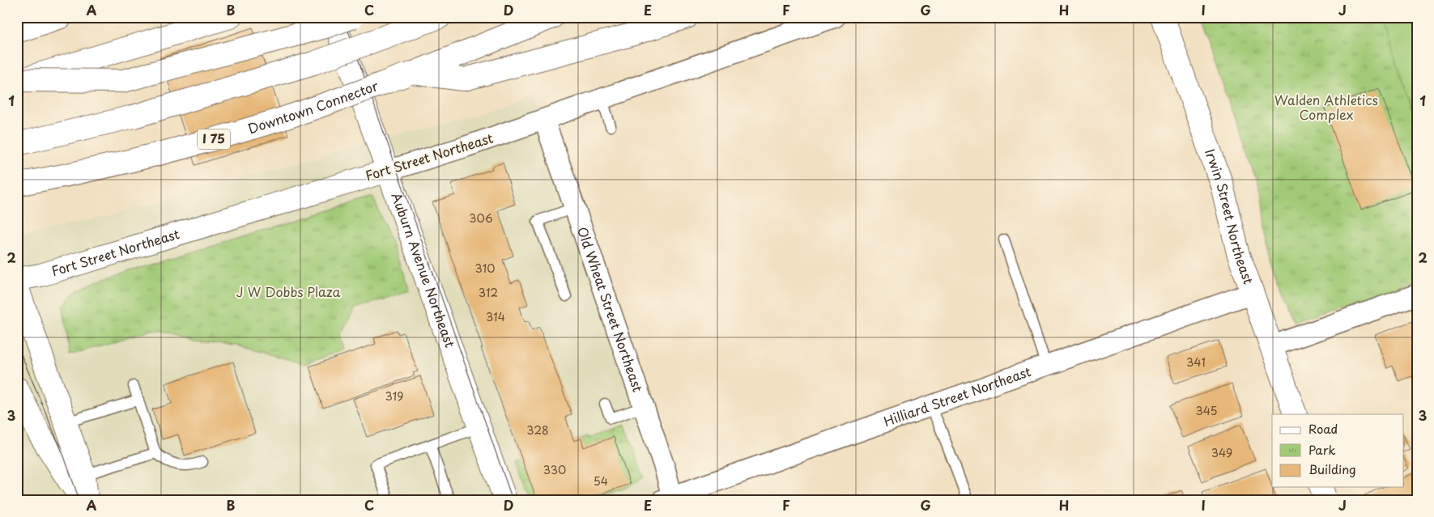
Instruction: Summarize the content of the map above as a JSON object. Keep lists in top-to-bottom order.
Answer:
{
  "streets": {
    "main road": [
      "Downtown Connector",
      "I 75",
      "Fort Street Northeast",
      "Irwin Street Northeast",
      "Auburn Avenue Northeast"
    ],
    "street": ["Old Wheat Street Northeast", "Hilliard Street Northeast"]
  },
  "crossings": [
    ["Fort Street Northeast", "Auburn Avenue Northeast"],
    ["Fort Street Northeast", "Old Wheat Street Northeast"],
    ["Irwin Street Northeast", "Hilliard Street Northeast"],
    ["Old Wheat Street Northeast", "Hilliard Street Northeast"]
  ],
  "parks": ["Walden Athletics Complex", "J W Dobbs Plaza"],
  "house_numbers": [
    "306",
    "310",
    "312",
    "314",
    "341",
    "319",
    "345",
    "328",
    "349",
    "330",
    "54"
  ],
  "legend": ["Road", "Park", "Building"],
  "grid": {
    "columns": [
      "A",
      "B",
      "C",
      "D",
      "E",
      "F",
      "G",
      "H",
      "I",
      "J"
    ],
    "rows": ["1", "2", "3"]
  }
}
